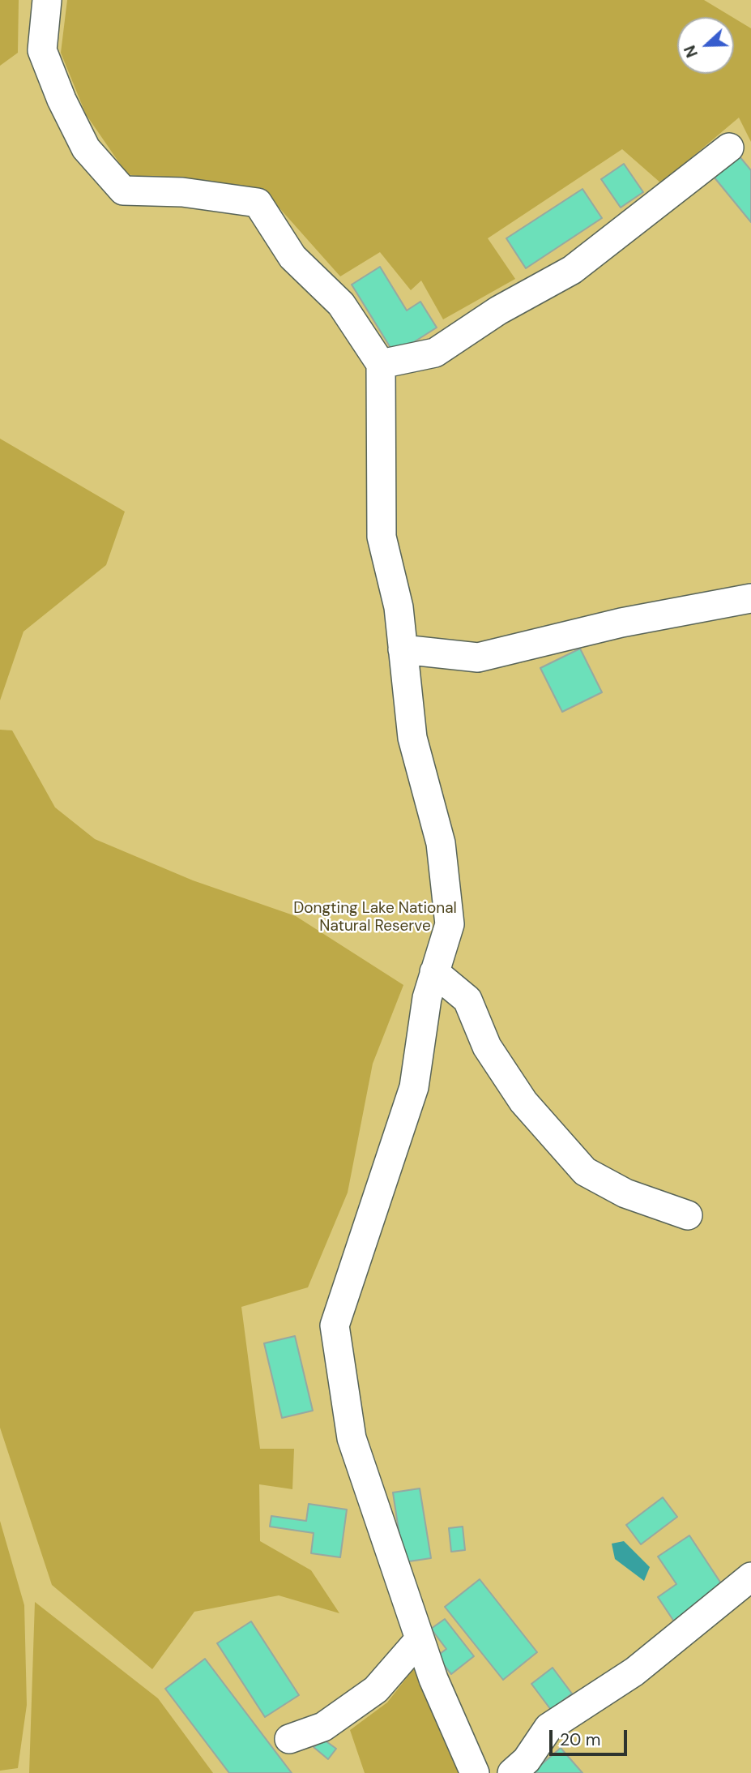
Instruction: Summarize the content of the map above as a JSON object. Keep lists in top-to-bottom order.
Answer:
{
  "parks": ["Dongting Lake National Natural Reserve"],
  "scale_bar": "20 m",
  "north": "left"
}
